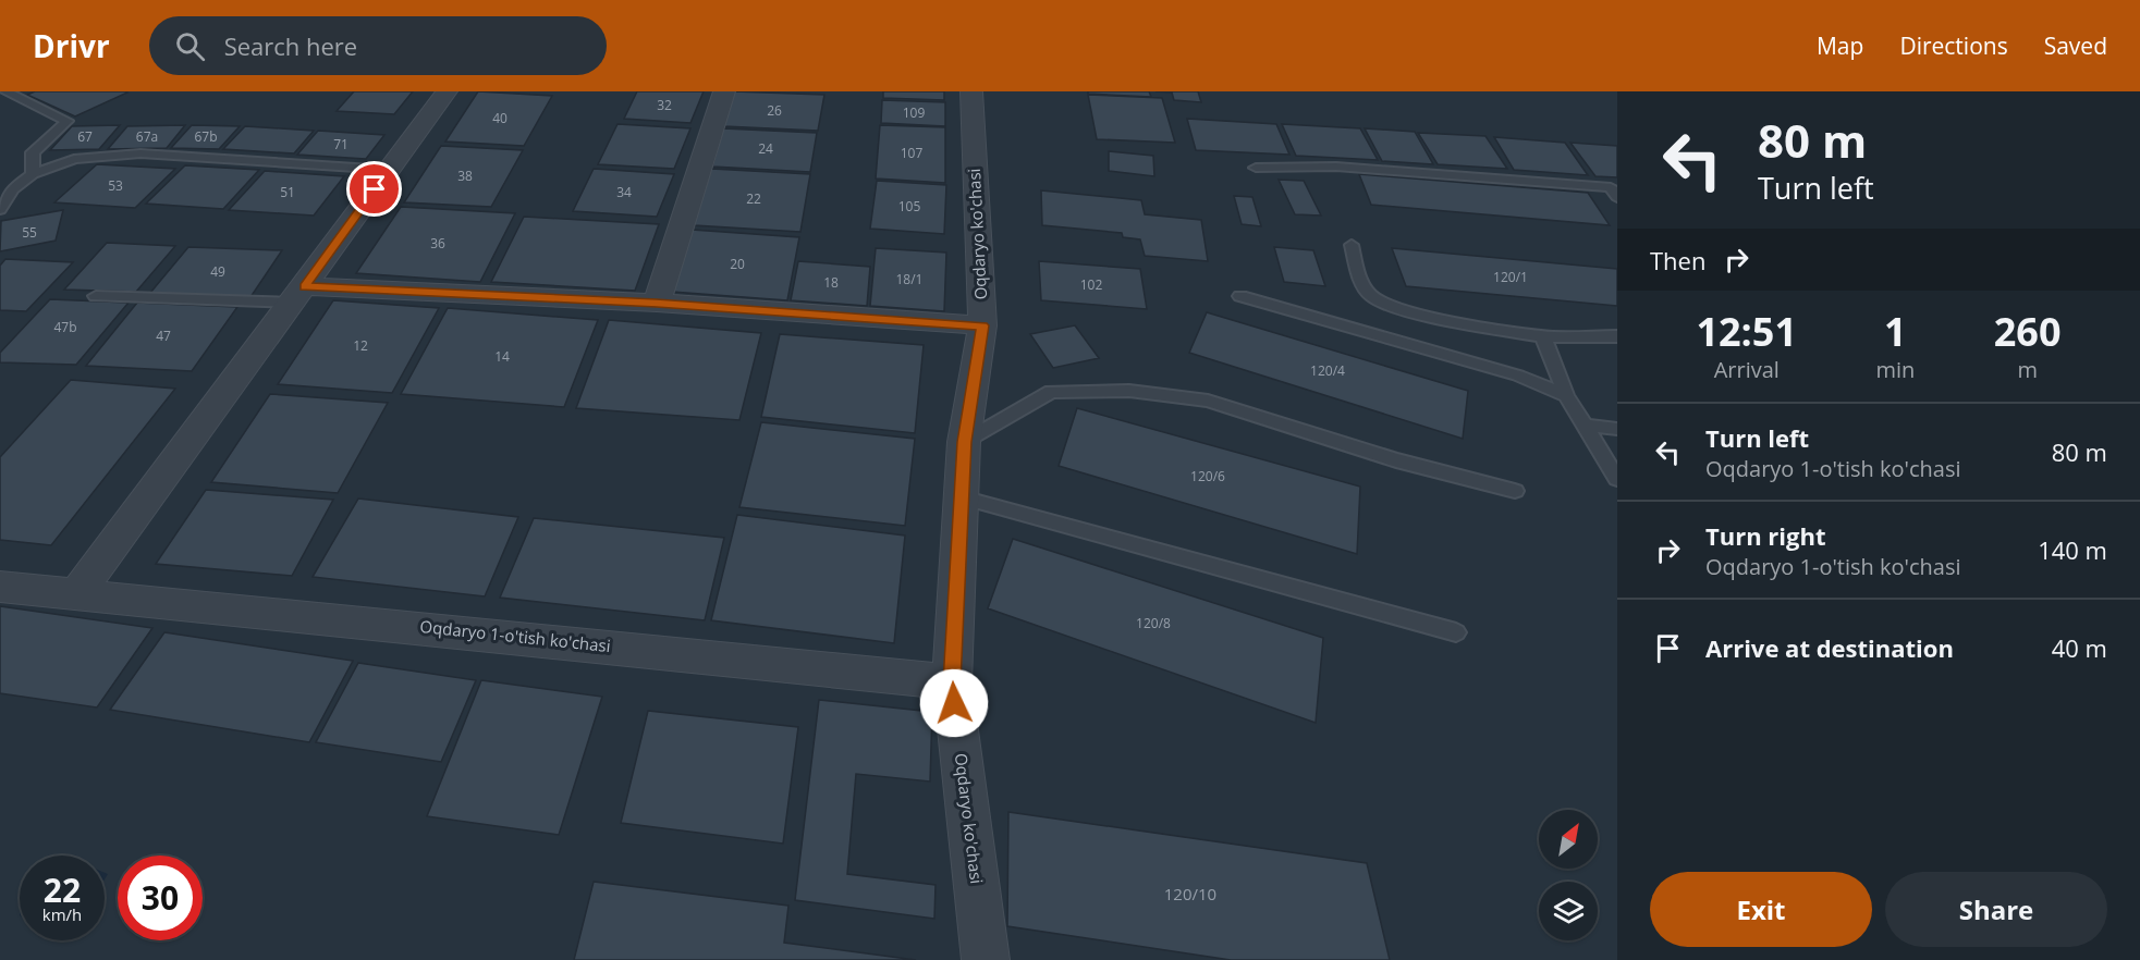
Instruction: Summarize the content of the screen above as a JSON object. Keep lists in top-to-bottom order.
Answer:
{
  "streets": {
    "street": ["Oqdaryo ko'chasi", "Oqdaryo 1-o'tish ko'chasi"]
  },
  "crossings": [
    ["Oqdaryo ko'chasi", "Oqdaryo 1-o'tish ko'chasi"]
  ],
  "house_numbers": [
    "32",
    "26",
    "109",
    "40",
    "67",
    "67a",
    "67b",
    "71",
    "24",
    "107",
    "38",
    "53",
    "51",
    "34",
    "22",
    "105",
    "55",
    "36",
    "20",
    "49",
    "120/1",
    "18/1",
    "18",
    "102",
    "47b",
    "47",
    "12",
    "14",
    "120/4",
    "120/6",
    "120/8",
    "120/10"
  ],
  "north": "top right",
  "page": {
    "header": "Drivr",
    "search": "Search here",
    "nav": ["Map", "Directions", "Saved"],
    "turn": ["80 m", "Turn left"],
    "then": "Then",
    "eta": [
      "12:51",
      "Arrival",
      "1",
      "min",
      "260",
      "m"
    ],
    "list": [
      {
        "name": "Turn left",
        "note": "Oqdaryo 1-o'tish ko'chasi",
        "value": "80 m"
      },
      {
        "name": "Turn right",
        "note": "Oqdaryo 1-o'tish ko'chasi",
        "value": "140 m"
      },
      {
        "name": "Arrive at destination",
        "value": "40 m"
      }
    ],
    "speed": "22 km/h",
    "limit": "30",
    "buttons": ["Exit", "Share"]
  }
}
